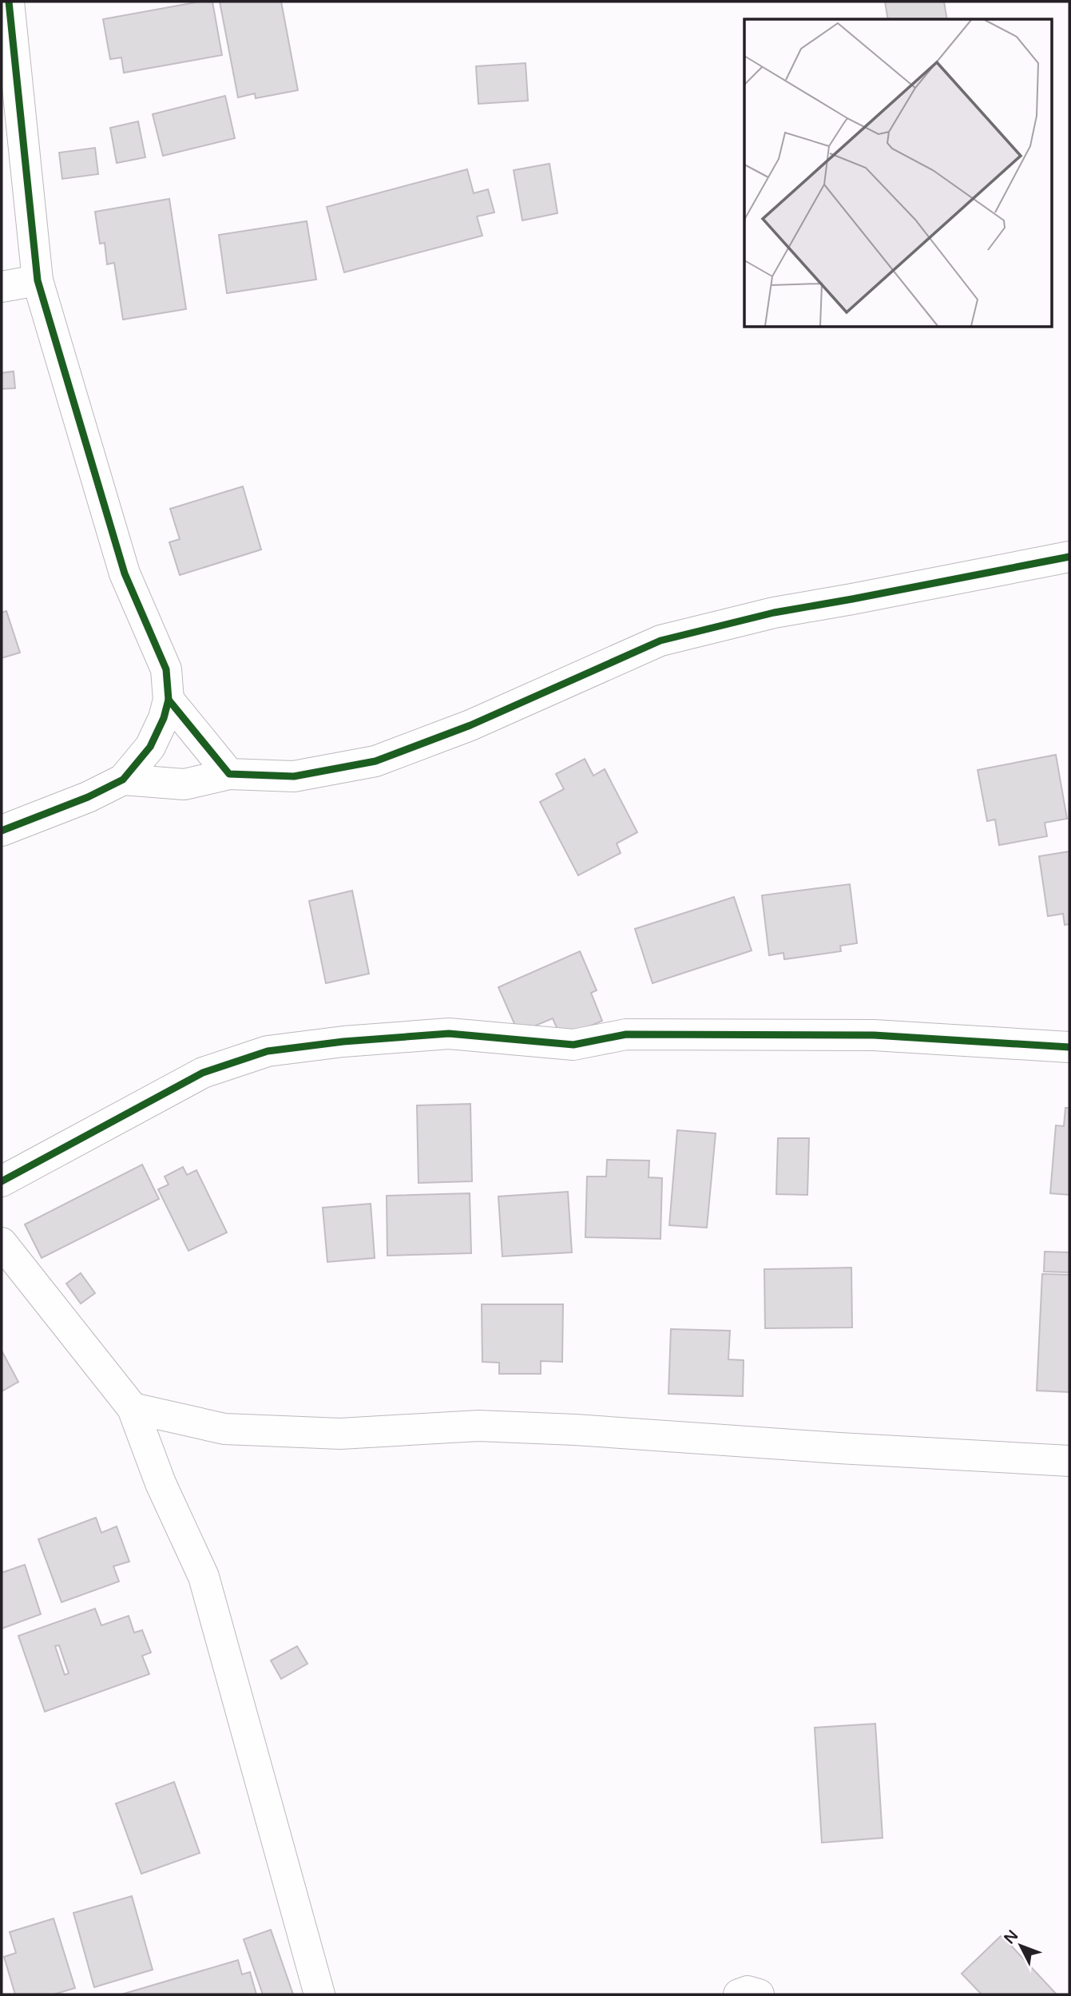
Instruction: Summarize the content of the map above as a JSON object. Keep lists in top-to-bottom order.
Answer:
{
  "north": "top left"
}
